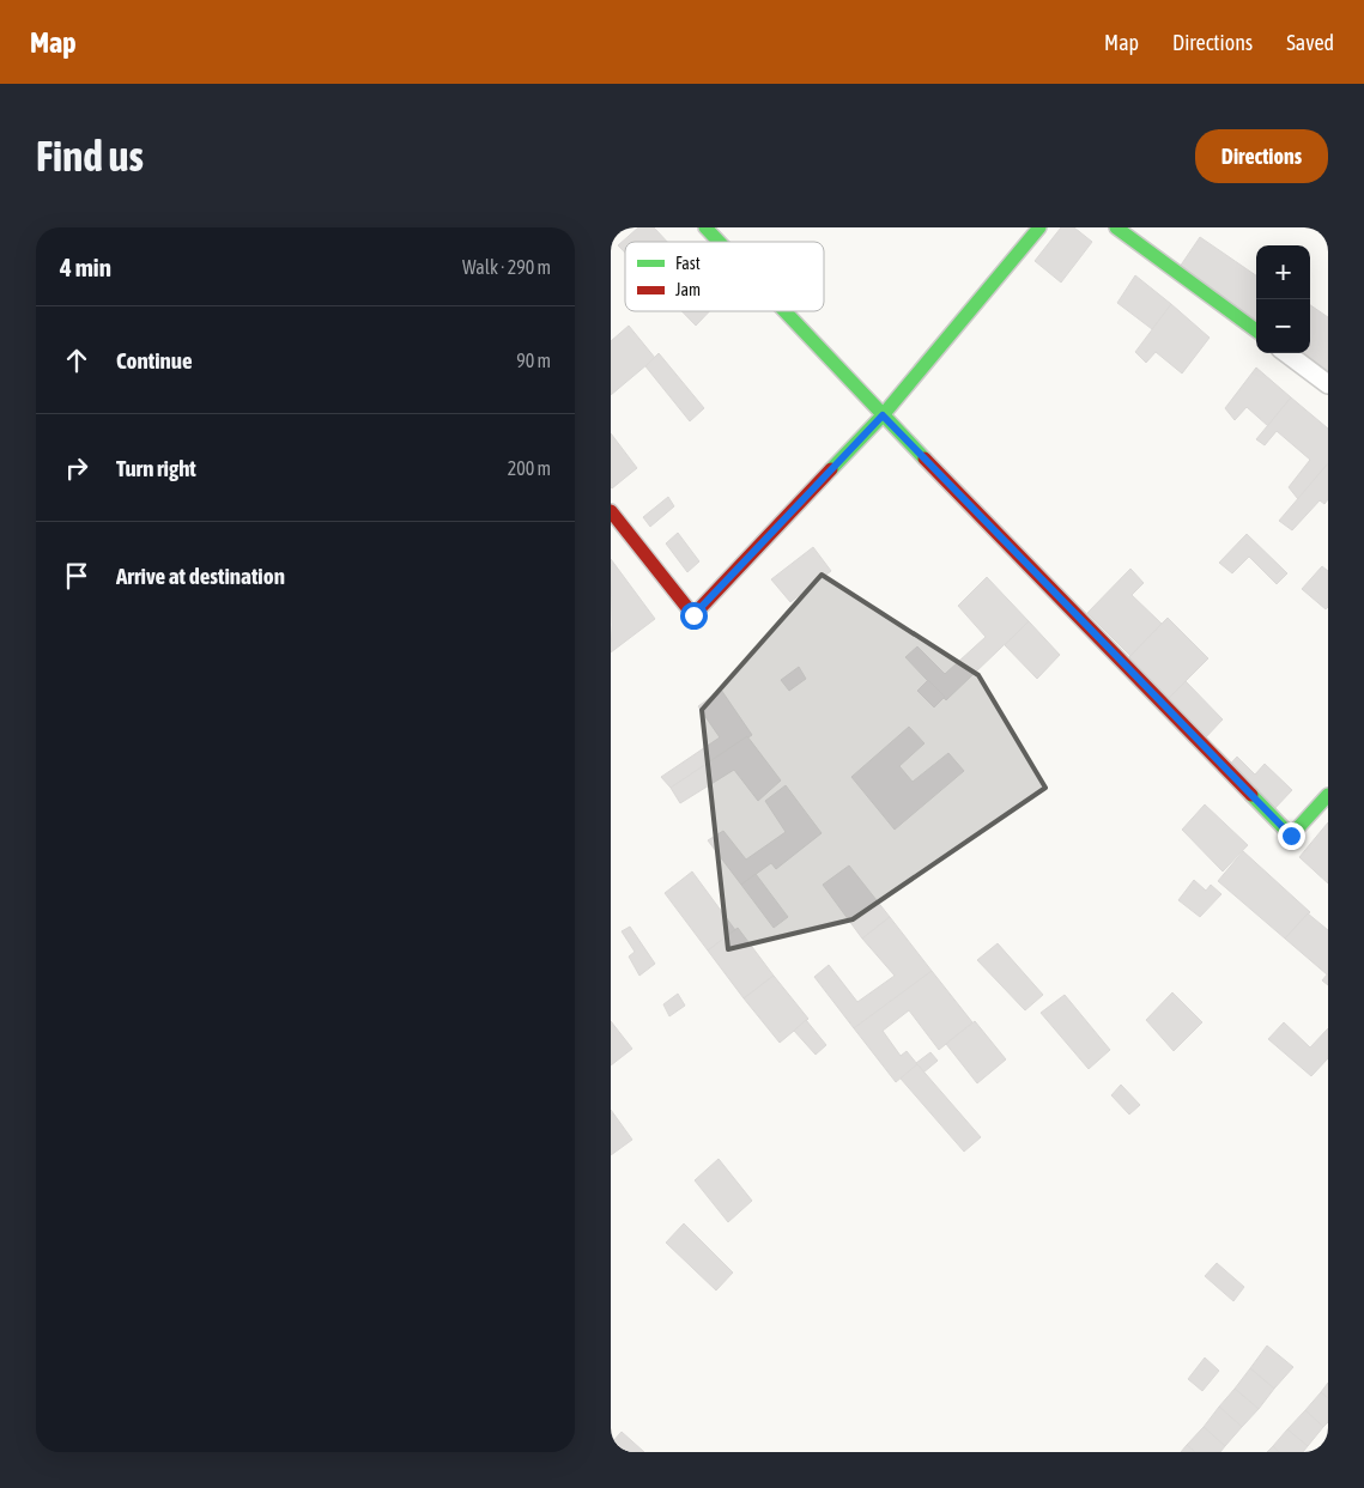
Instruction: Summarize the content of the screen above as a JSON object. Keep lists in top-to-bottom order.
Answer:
{
  "legend": ["Fast", "Jam"],
  "page": {
    "header": "Map",
    "nav": ["Map", "Directions", "Saved"],
    "buttons": "Directions",
    "title": "Find us",
    "heading": ["4 min", "Walk · 290 m"],
    "map_buttons": ["+", "−"],
    "list": [
      ["Continue", "90 m"],
      ["Turn right", "200 m"],
      "Arrive at destination"
    ]
  }
}
